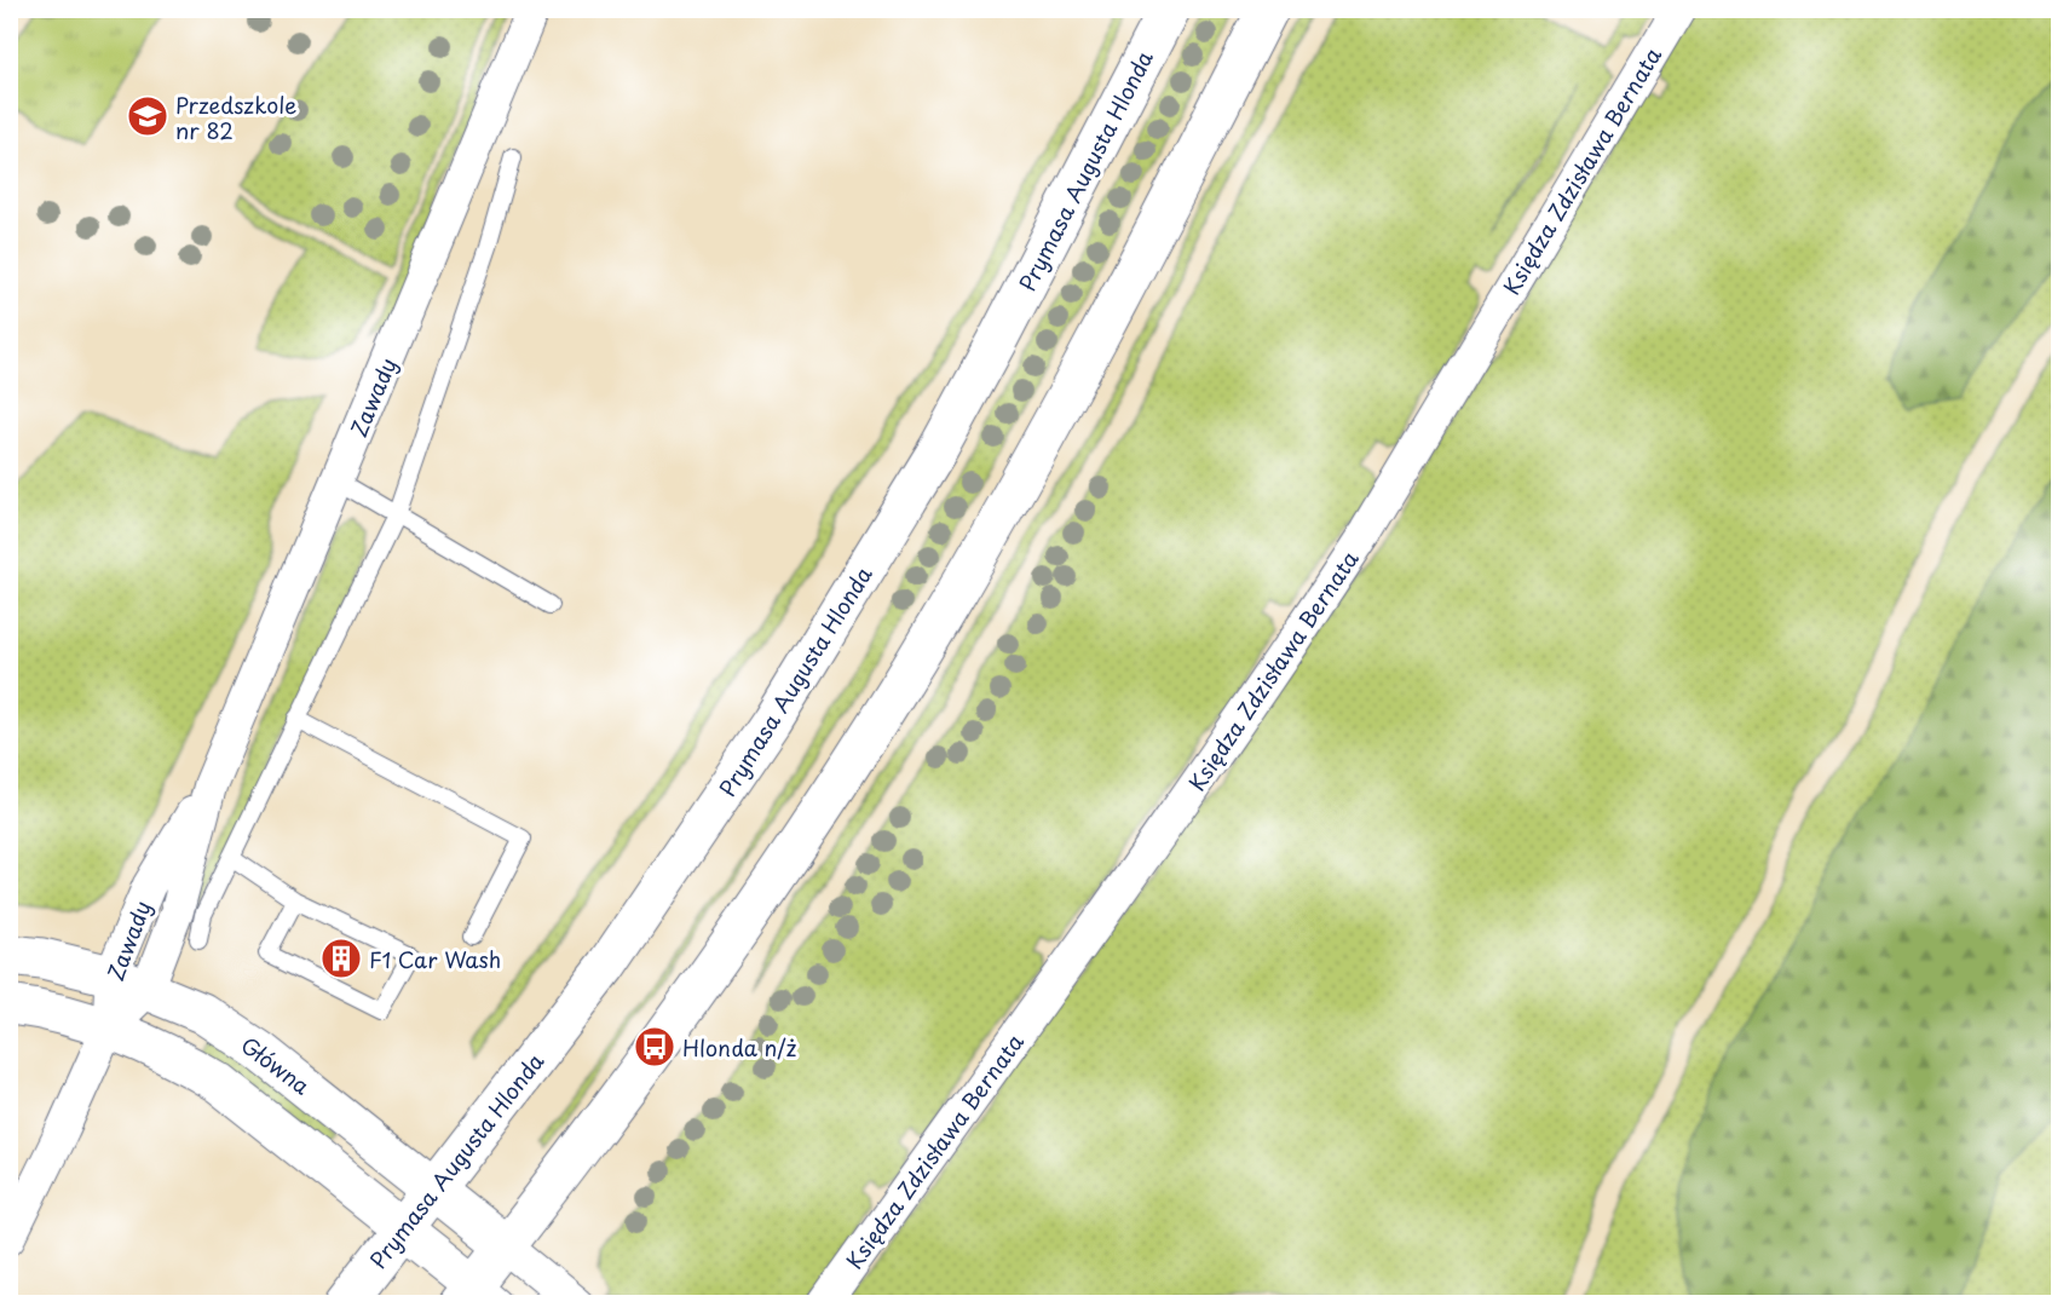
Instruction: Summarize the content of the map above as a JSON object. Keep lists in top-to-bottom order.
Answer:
{
  "streets": {
    "main road": ["Prymasa Augusta Hlonda", "Główna"],
    "street": ["Księdza Zdzisława Bernata", "Zawady"]
  },
  "crossings": [
    ["Prymasa Augusta Hlonda", "Główna"],
    ["Zawady", "Główna"]
  ],
  "places": {
    "school or university": ["Przedszkole nr 82"],
    "building": ["F1 Car Wash"],
    "bus stop": ["Hlonda n/ż"]
  }
}
